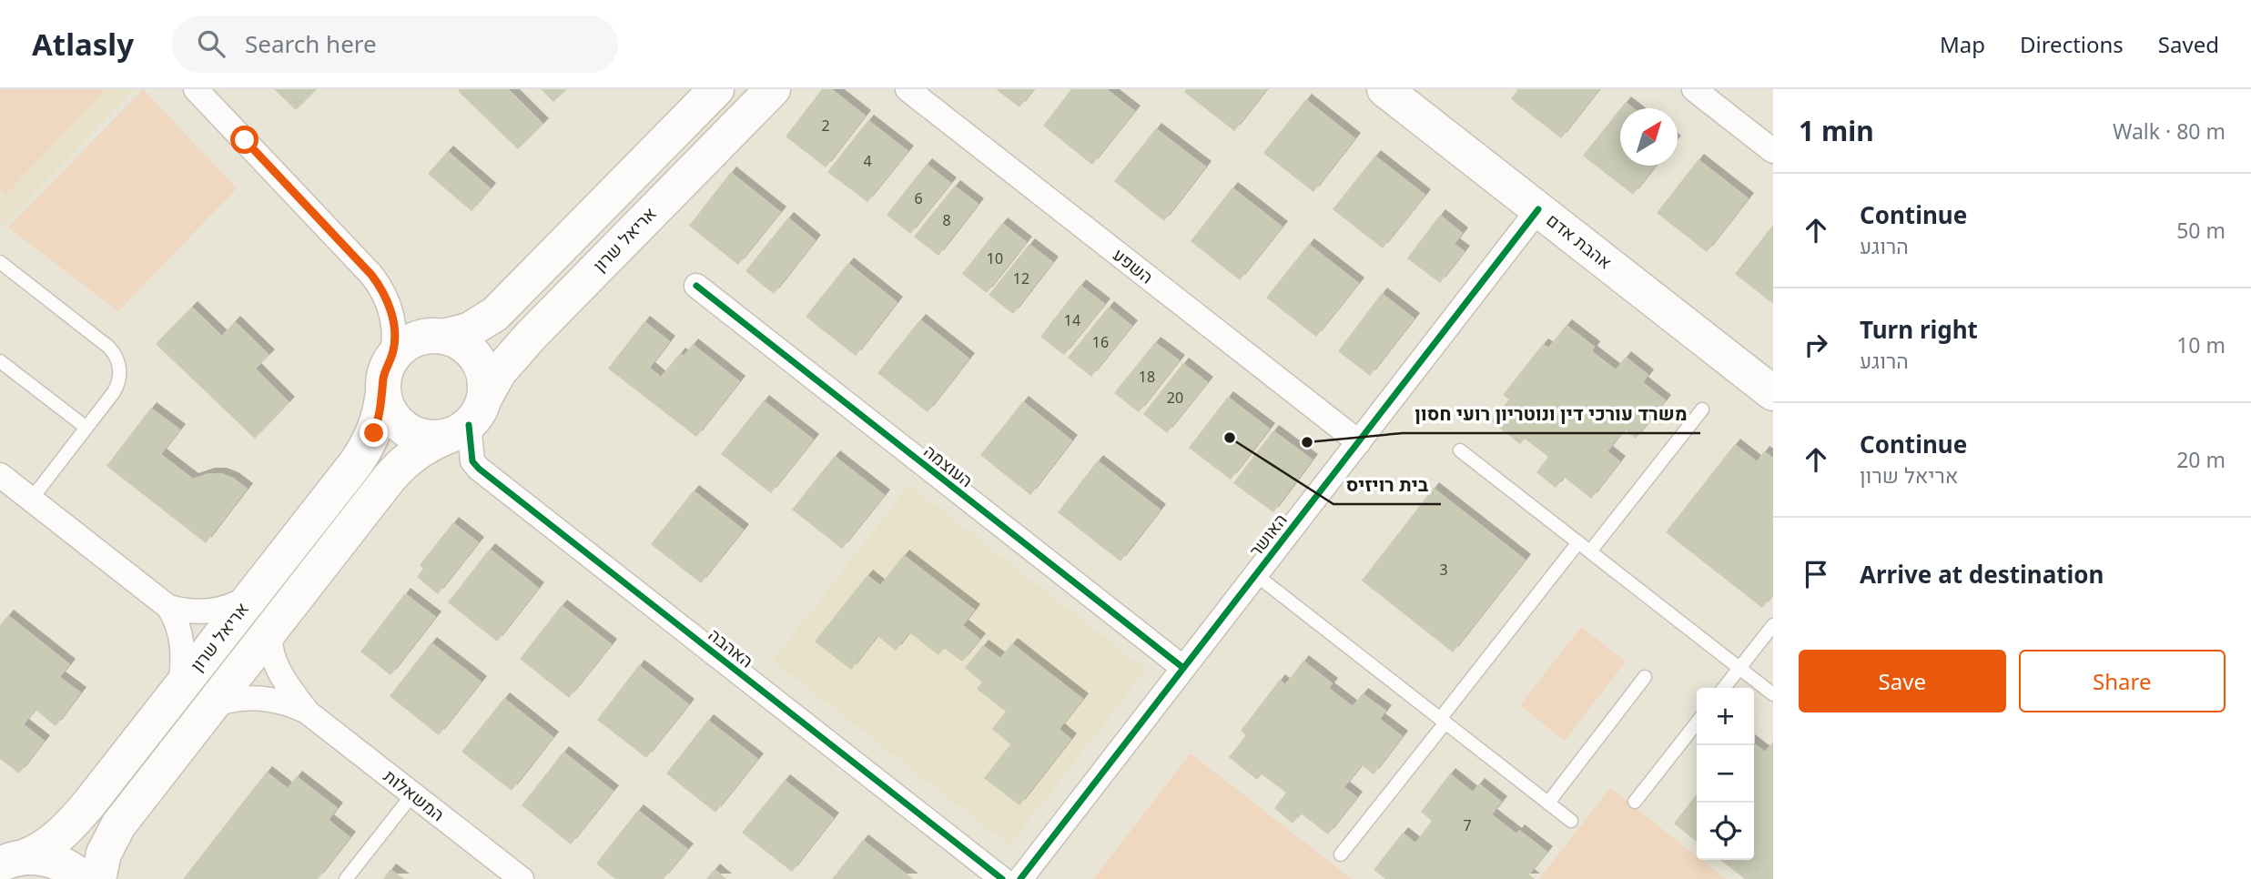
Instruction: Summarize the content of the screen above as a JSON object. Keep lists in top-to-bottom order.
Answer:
{
  "streets": {
    "street": [
      "אריאל שרון",
      "אהבת אדם",
      "השפע",
      "העוצמה",
      "האושר",
      "האהבה",
      "המשאלות"
    ]
  },
  "crossings": [
    ["אריאל שרון", "האהבה"],
    ["אריאל שרון", "המשאלות"],
    ["אהבת אדם", "האושר"],
    ["השפע", "האושר"],
    ["העוצמה", "האושר"]
  ],
  "places": ["בית רויזיס", "משרד עורכי דין ונוטריון רועי חסון"],
  "house_numbers": [
    "2",
    "4",
    "6",
    "8",
    "10",
    "12",
    "14",
    "16",
    "18",
    "20",
    "3",
    "7"
  ],
  "north": "top right",
  "page": {
    "header": "Atlasly",
    "search": "Search here",
    "nav": ["Map", "Directions", "Saved"],
    "heading": ["1 min", "Walk · 80 m"],
    "list": [
      ["Continue", "הרוגע", "50 m"],
      ["Turn right", "הרוגע", "10 m"],
      ["Continue", "אריאל שרון", "20 m"],
      "Arrive at destination"
    ],
    "buttons": ["Save", "Share"],
    "map_buttons": ["+", "−"]
  }
}
